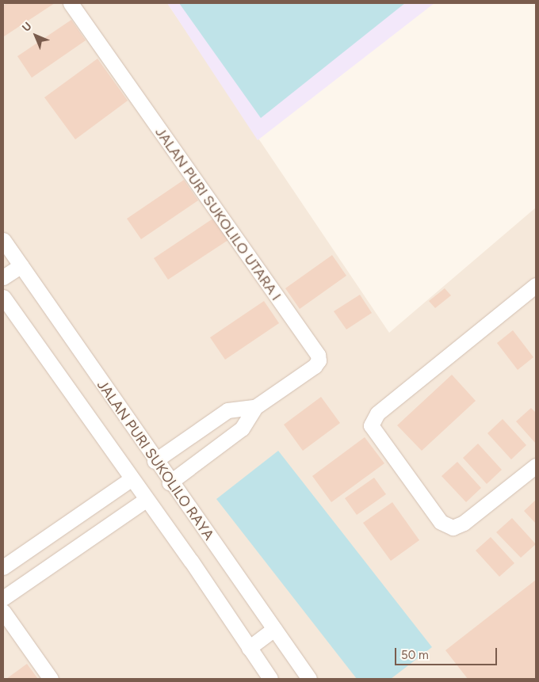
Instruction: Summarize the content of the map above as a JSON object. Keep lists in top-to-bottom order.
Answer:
{
  "streets": {
    "street": ["JALAN PURI SUKOLILO UTARA I", "JALAN PURI SUKOLILO RAYA"]
  },
  "scale_bar": "50 m",
  "north": "top left"
}
